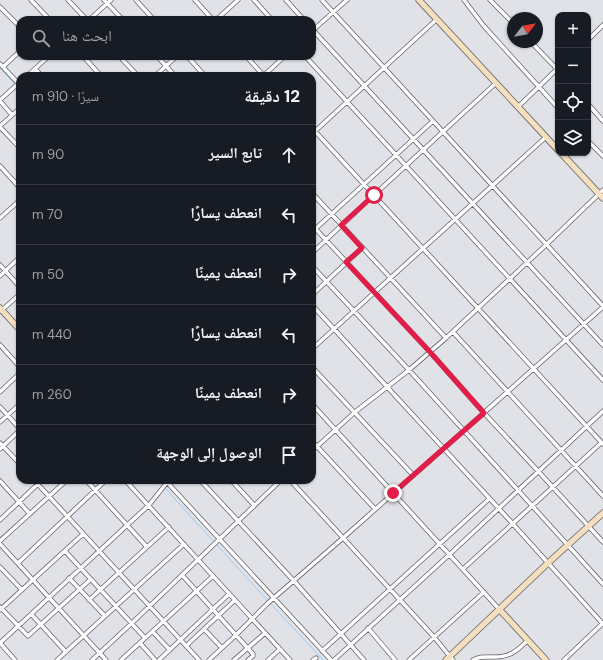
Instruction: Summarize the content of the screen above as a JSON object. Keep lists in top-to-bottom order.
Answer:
{
  "north": "top right",
  "page": {
    "map_buttons": ["+", "−"],
    "search": "ابحث هنا",
    "heading": ["12 دقيقة", "سيرًا · 910 m"],
    "list": [
      ["تابع السير", "90 m"],
      ["انعطف يسارًا", "70 m"],
      ["انعطف يمينًا", "50 m"],
      ["انعطف يسارًا", "440 m"],
      ["انعطف يمينًا", "260 m"],
      "الوصول إلى الوجهة"
    ]
  }
}
